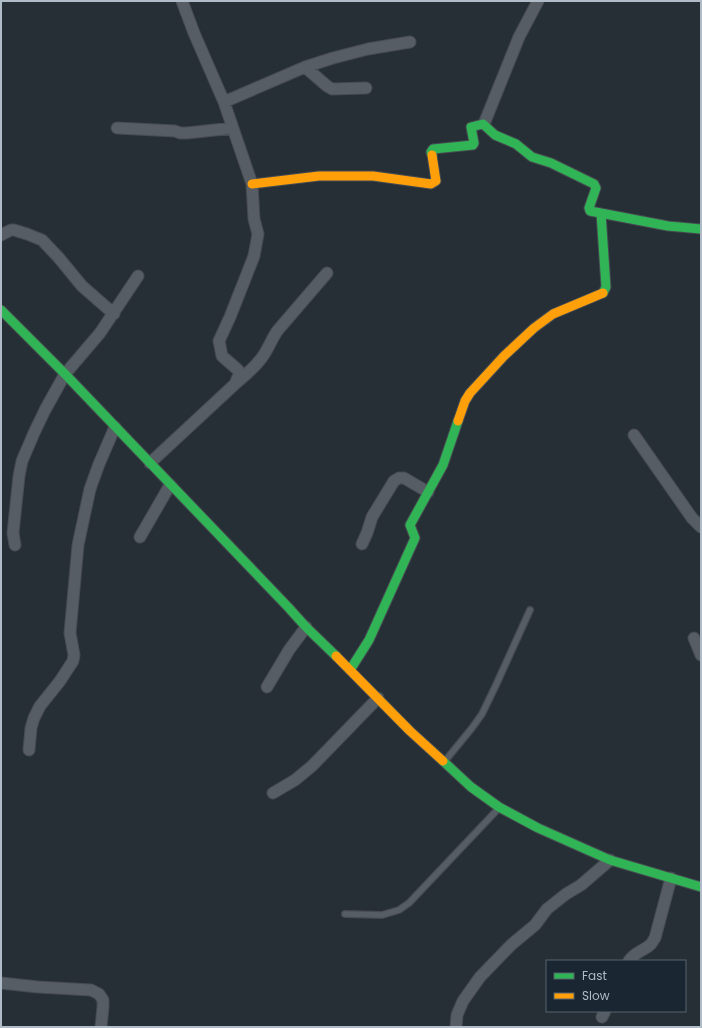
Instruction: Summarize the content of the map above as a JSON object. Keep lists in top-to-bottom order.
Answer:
{
  "legend": ["Fast", "Slow"]
}
